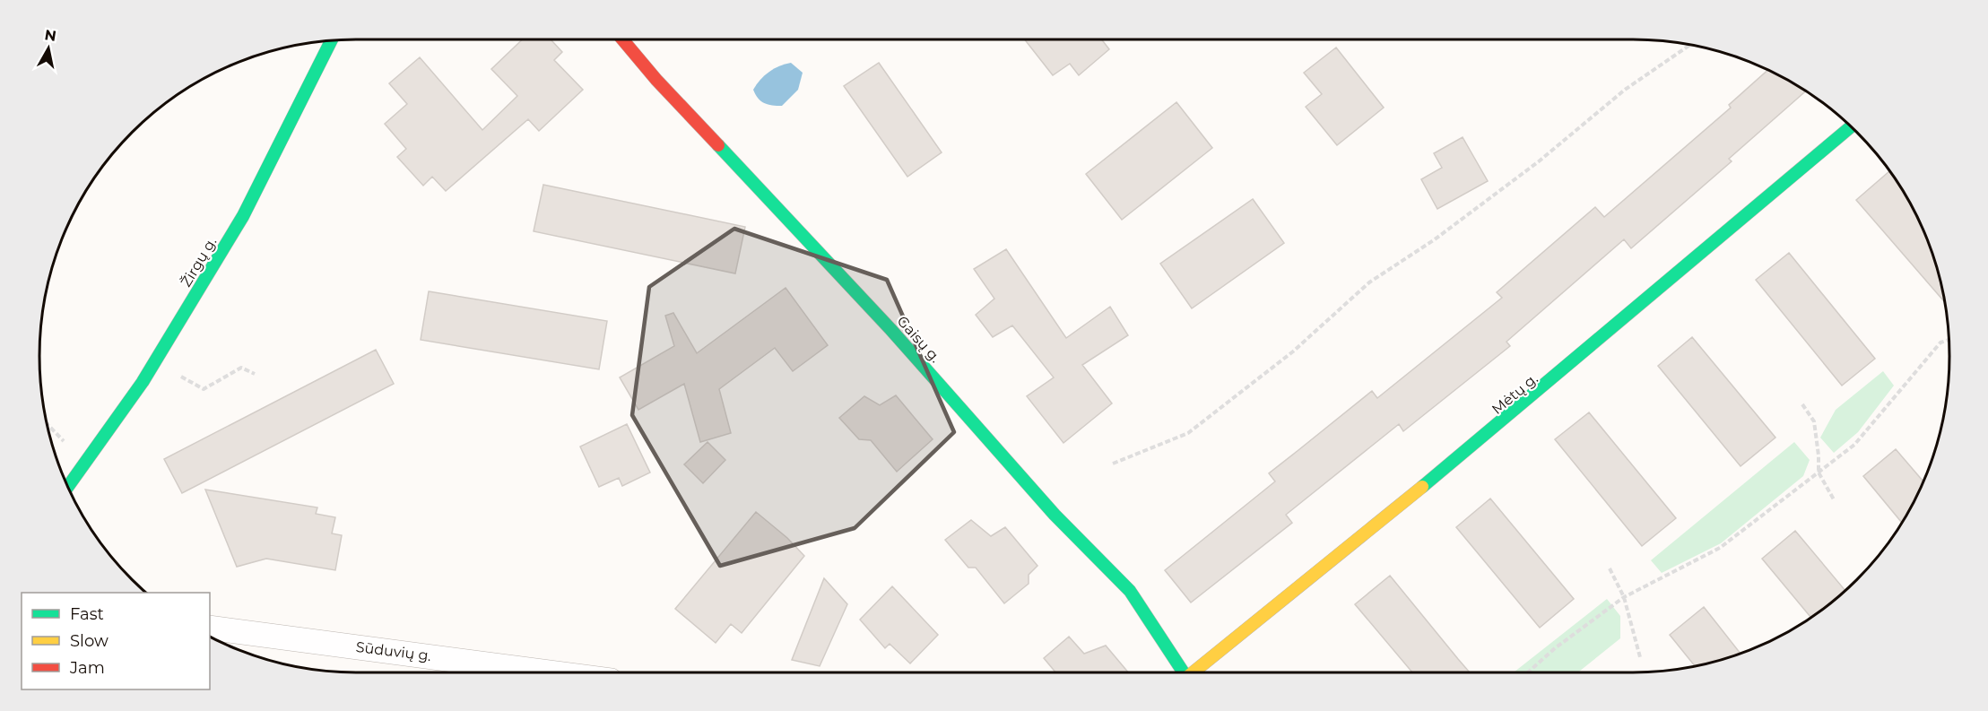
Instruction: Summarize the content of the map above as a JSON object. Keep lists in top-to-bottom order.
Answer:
{
  "streets": {
    "street": [
      "Žirgų g.",
      "Gaisų g.",
      "Mėtų g.",
      "Sūduvių g."
    ]
  },
  "legend": ["Fast", "Slow", "Jam"],
  "north": "top"
}
